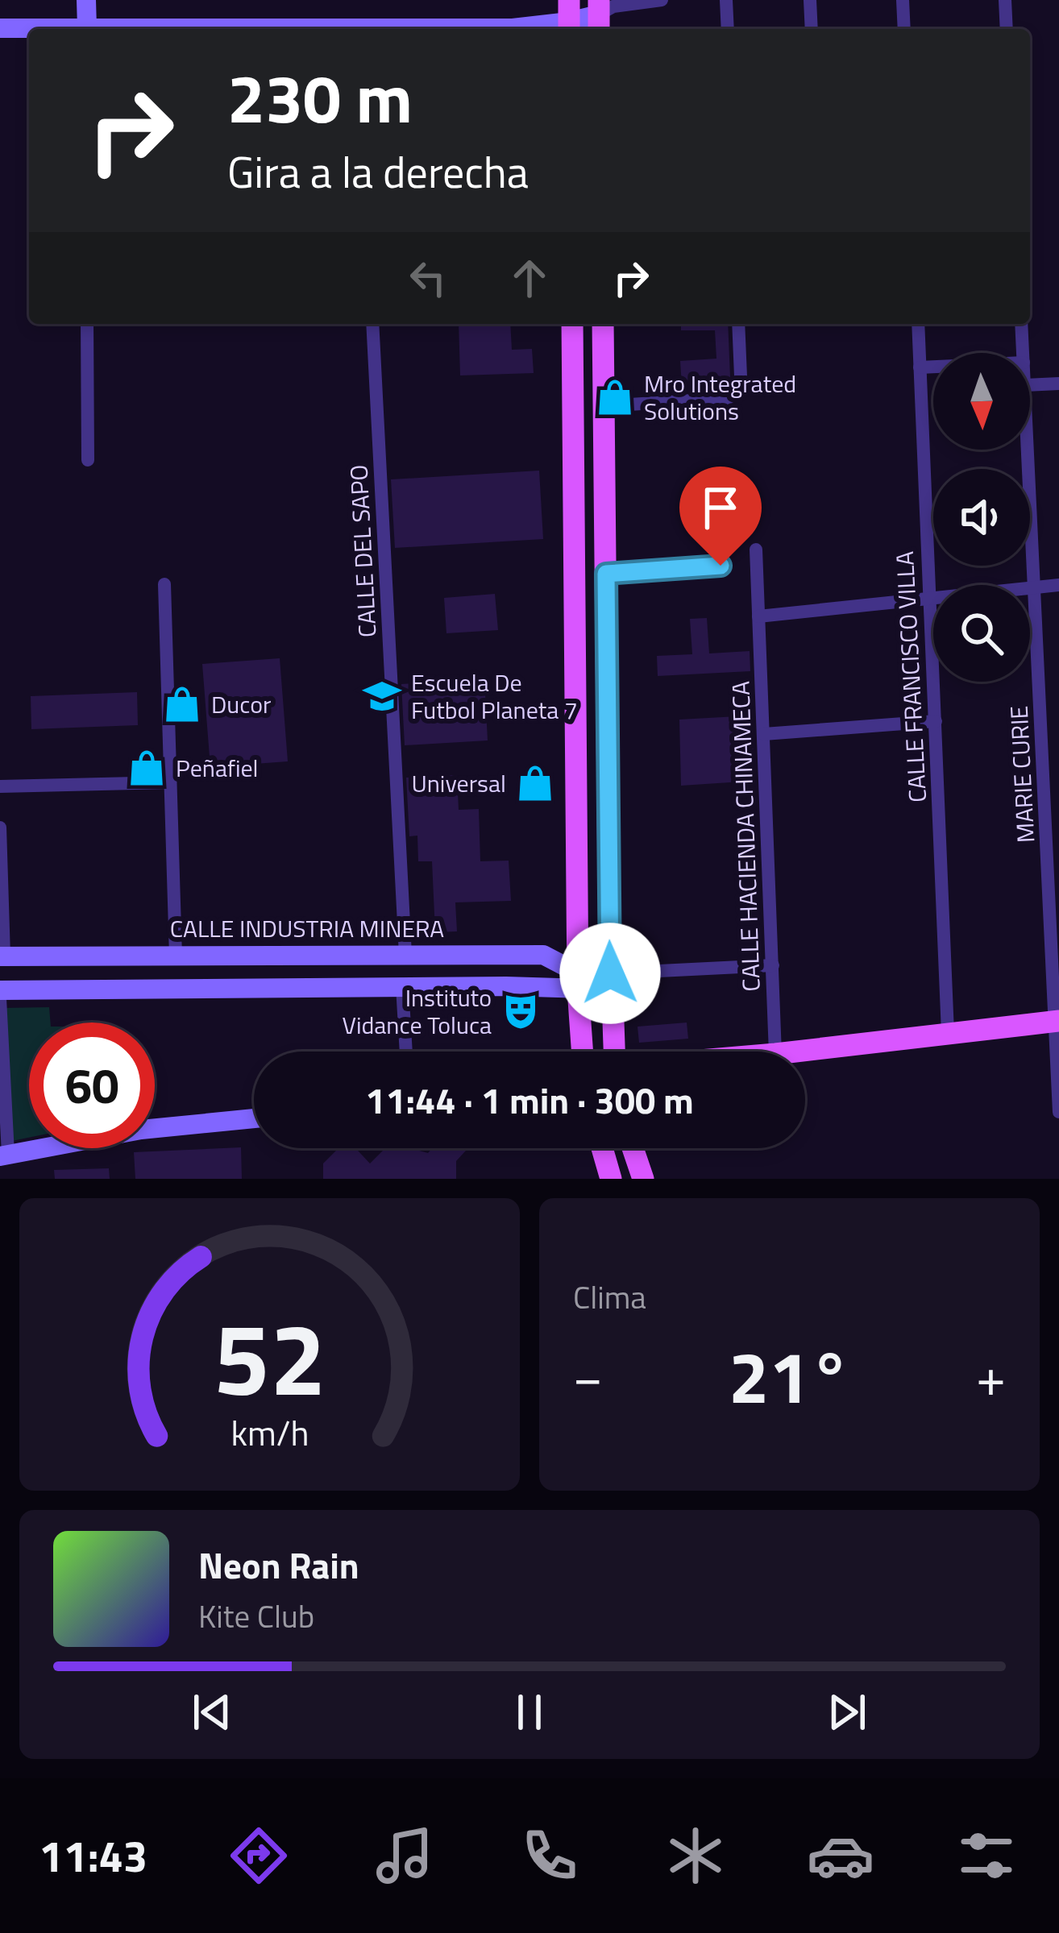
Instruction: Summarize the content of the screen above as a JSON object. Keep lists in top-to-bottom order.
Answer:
{
  "streets": {
    "main road": ["CALLE INDUSTRIA MINERA"],
    "street": [
      "CALLE DEL SAPO",
      "CALLE FRANCISCO VILLA",
      "MARIE CURIE",
      "CALLE HACIENDA CHINAMECA"
    ]
  },
  "crossings": [
    ["CALLE DEL SAPO", "CALLE INDUSTRIA MINERA"]
  ],
  "places": {
    "shop": [
      "Mro Integrated Solutions",
      "Ducor",
      "Peñafiel",
      "Universal"
    ],
    "school or university": ["Escuela De Futbol Planeta 7"],
    "theatre": ["Instituto Vidance Toluca"]
  },
  "north": "bottom",
  "page": {
    "turn": ["230 m", "Gira a la derecha"],
    "limit": "60",
    "trip": "11:44 · 1 min · 300 m",
    "tile": "Clima",
    "heat": ["−", "21°", "+"],
    "song": ["Neon Rain", "Kite Club"],
    "tabs": "11:43",
    "gauge": ["52", "km/h"]
  }
}
